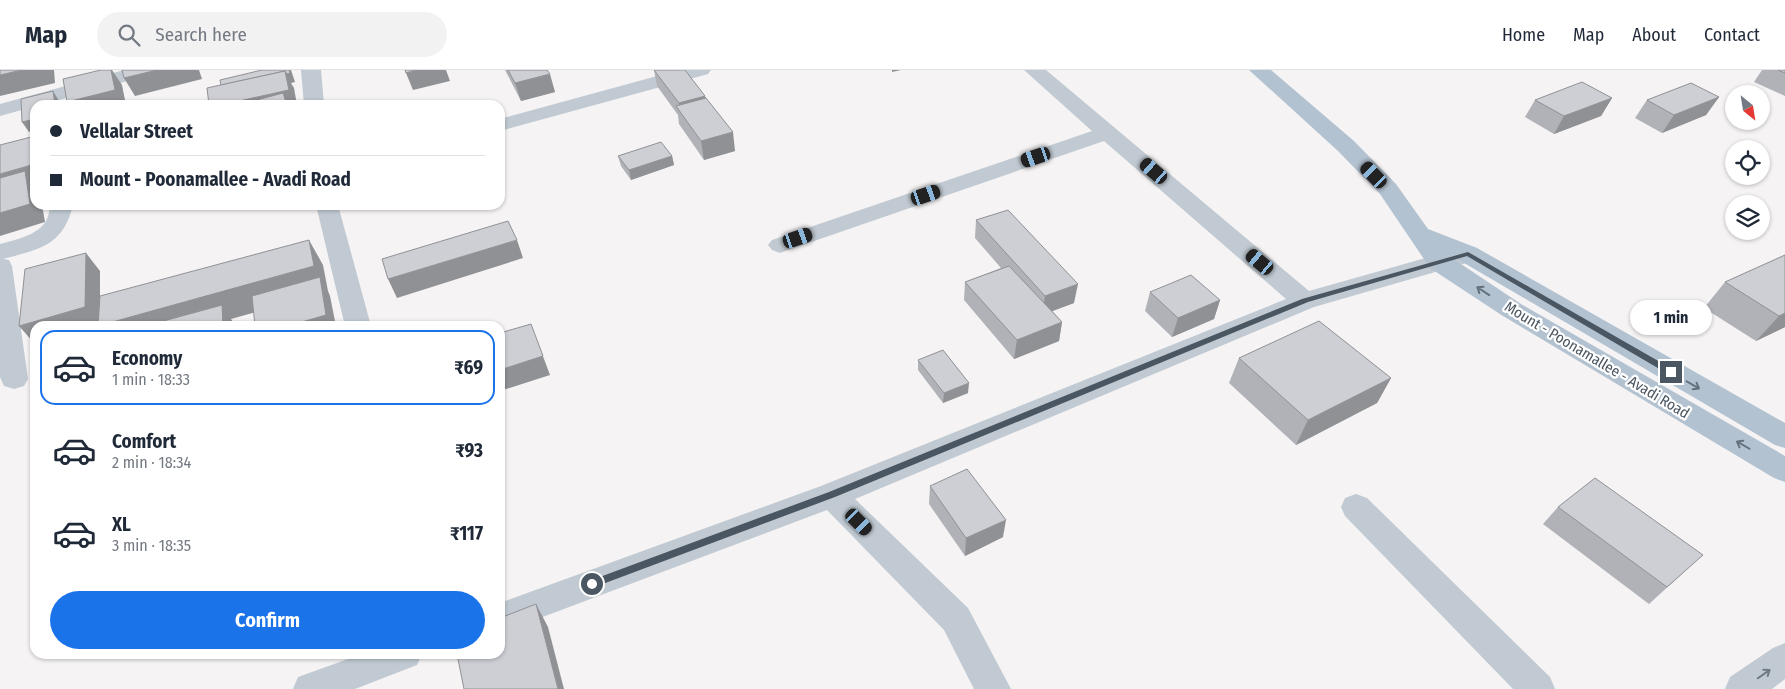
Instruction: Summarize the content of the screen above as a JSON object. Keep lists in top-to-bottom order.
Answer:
{
  "streets": {
    "main road": ["Mount - Poonamallee - Avadi Road"]
  },
  "north": "bottom right",
  "page": {
    "header": "Map",
    "search": "Search here",
    "nav": [
      "Home",
      "Map",
      "About",
      "Contact"
    ],
    "banner": ["Vellalar Street", "Mount - Poonamallee - Avadi Road"],
    "bubble": "1 min",
    "list": [
      {
        "name": "Economy",
        "note": "1 min · 18:33",
        "value": "₹69"
      },
      {
        "name": "Comfort",
        "note": "2 min · 18:34",
        "value": "₹93"
      },
      {
        "name": "XL",
        "note": "3 min · 18:35",
        "value": "₹117"
      }
    ],
    "buttons": "Confirm"
  }
}
